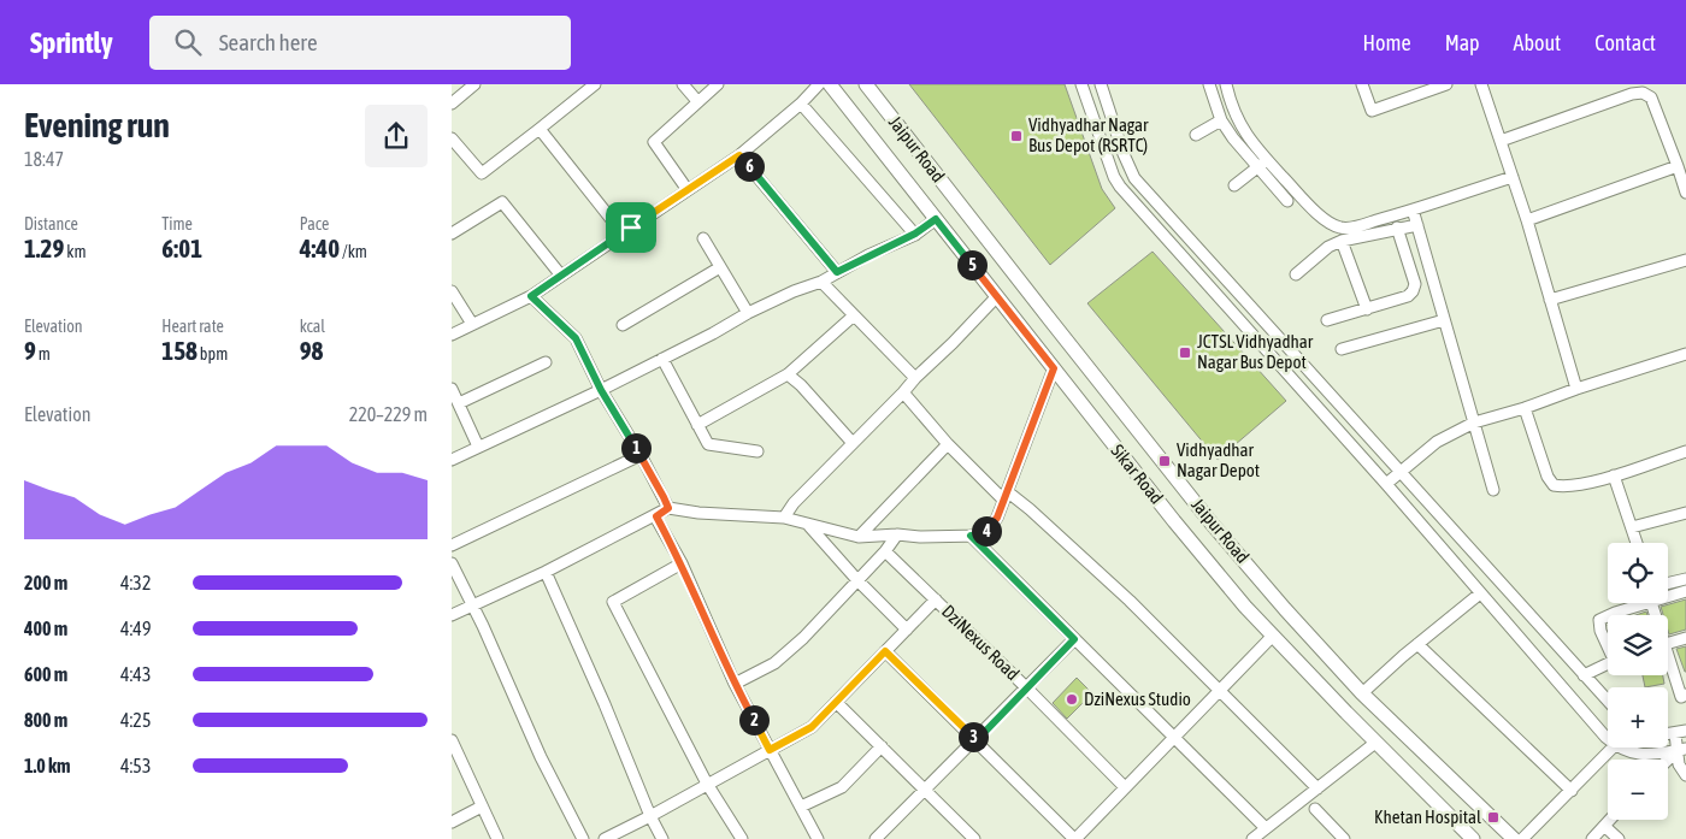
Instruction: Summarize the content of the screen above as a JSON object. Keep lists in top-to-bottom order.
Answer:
{
  "streets": {
    "main road": ["Jaipur Road", "Sikar Road"],
    "street": ["DziNexus Road"]
  },
  "places": {
    "transit": [
      "Vidhyadhar Nagar Bus Depot (RSRTC)",
      "JCTSL Vidhyadhar Nagar Bus Depot",
      "Vidhyadhar Nagar Depot",
      "Khetan Hospital"
    ],
    "other": ["DziNexus Studio"]
  },
  "page": {
    "header": "Sprintly",
    "search": "Search here",
    "nav": [
      "Home",
      "Map",
      "About",
      "Contact"
    ],
    "heading": ["Evening run", "18:47"],
    "pins": [
      "6",
      "5",
      "1",
      "4",
      "2",
      "3"
    ],
    "stats": [
      ["Distance", "1.29 km"],
      ["Time", "6:01"],
      ["Pace", "4:40 /km"],
      ["Elevation", "9 m"],
      ["Heart rate", "158 bpm"],
      ["kcal", "98"]
    ],
    "chart": ["Elevation", "220–229 m"],
    "map_buttons": ["+", "−"],
    "list": [
      {
        "name": "200 m",
        "note": "4:32"
      },
      {
        "name": "400 m",
        "note": "4:49"
      },
      {
        "name": "600 m",
        "note": "4:43"
      },
      {
        "name": "800 m",
        "note": "4:25"
      },
      {
        "name": "1.0 km",
        "note": "4:53"
      }
    ]
  }
}
